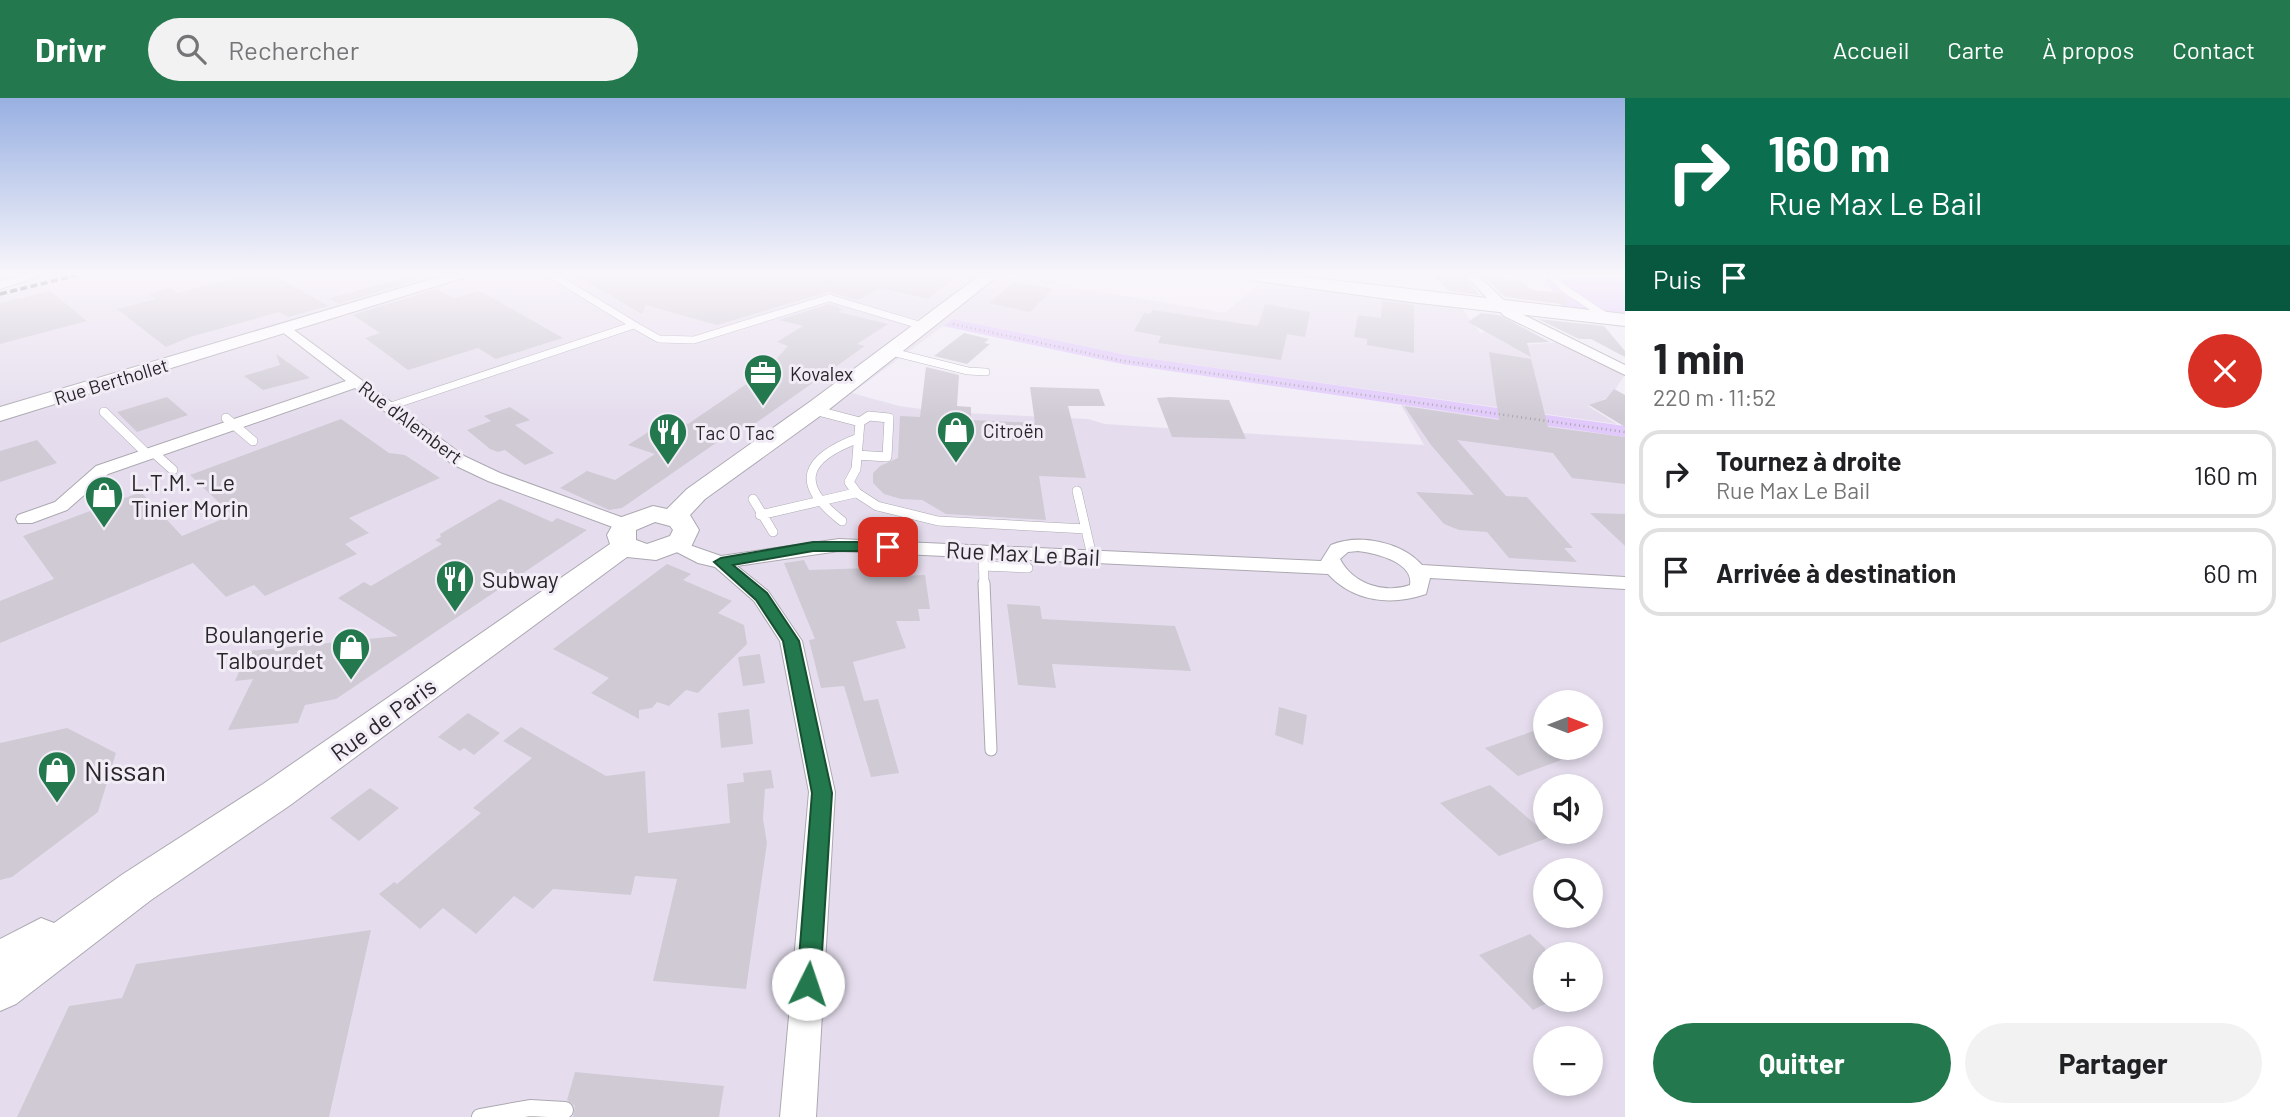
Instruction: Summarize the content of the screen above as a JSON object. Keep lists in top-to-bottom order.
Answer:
{
  "streets": {
    "main road": ["Rue Berthollet", "Rue de Paris"],
    "street": ["Rue d'Alembert", "Rue Max Le Bail"]
  },
  "crossings": [
    ["Rue Berthollet", "Rue d'Alembert"],
    ["Rue d'Alembert", "Rue de Paris"]
  ],
  "places": {
    "office": ["Kovalex"],
    "shop": [
      "Citroën",
      "L.T.M. - Le Tinier Morin",
      "Boulangerie Talbourdet",
      "Nissan"
    ],
    "restaurant": ["Tac O Tac", "Subway"]
  },
  "north": "right",
  "page": {
    "header": "Drivr",
    "search": "Rechercher",
    "nav": [
      "Accueil",
      "Carte",
      "À propos",
      "Contact"
    ],
    "turn": ["160 m", "Rue Max Le Bail"],
    "then": "Puis",
    "heading": ["1 min", "220 m · 11:52"],
    "list": [
      {
        "name": "Tournez à droite",
        "note": "Rue Max Le Bail",
        "value": "160 m"
      },
      {
        "name": "Arrivée à destination",
        "value": "60 m"
      }
    ],
    "map_buttons": ["+", "−"],
    "buttons": ["Quitter", "Partager"]
  }
}
